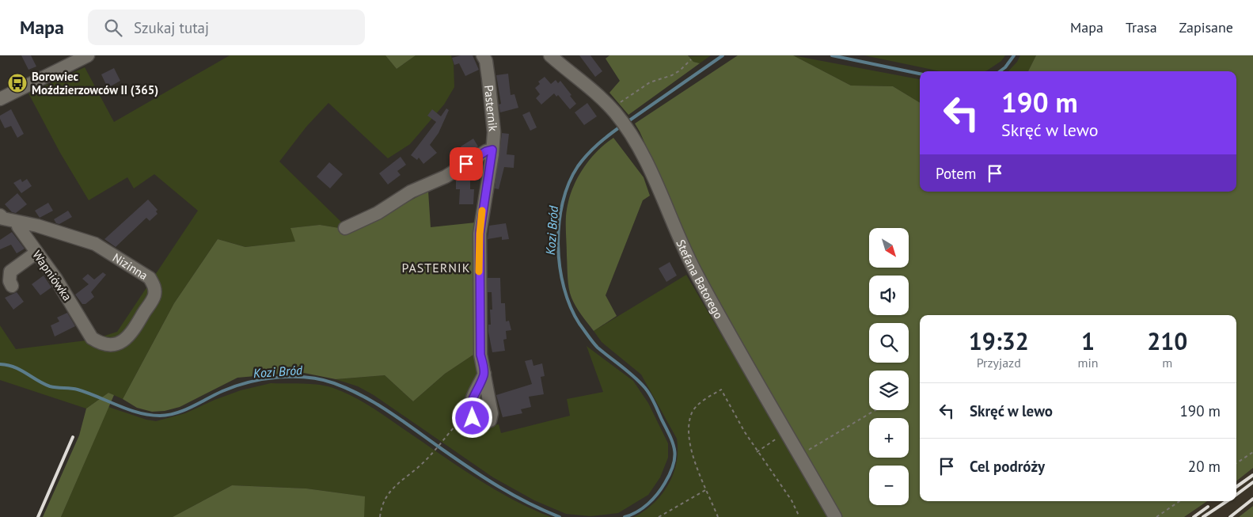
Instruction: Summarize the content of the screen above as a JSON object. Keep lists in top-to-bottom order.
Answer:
{
  "streets": {
    "street": [
      "Pasternik",
      "Nizinna",
      "Wapniówka",
      "Stefana Batorego"
    ]
  },
  "crossings": [
    ["Nizinna", "Wapniówka"]
  ],
  "districts": ["PASTERNIK"],
  "water": ["Kozi Bród"],
  "places": {
    "bus stop": ["Borowiec Moździerzowców II (365)"]
  },
  "north": "bottom right",
  "page": {
    "header": "Mapa",
    "search": "Szukaj tutaj",
    "nav": ["Mapa", "Trasa", "Zapisane"],
    "turn": ["190 m", "Skręć w lewo"],
    "then": "Potem",
    "map_buttons": ["+", "−"],
    "eta": [
      "19:32",
      "Przyjazd",
      "1",
      "min",
      "210",
      "m"
    ],
    "list": [
      {
        "name": "Skręć w lewo",
        "value": "190 m"
      },
      {
        "name": "Cel podróży",
        "value": "20 m"
      }
    ]
  }
}
